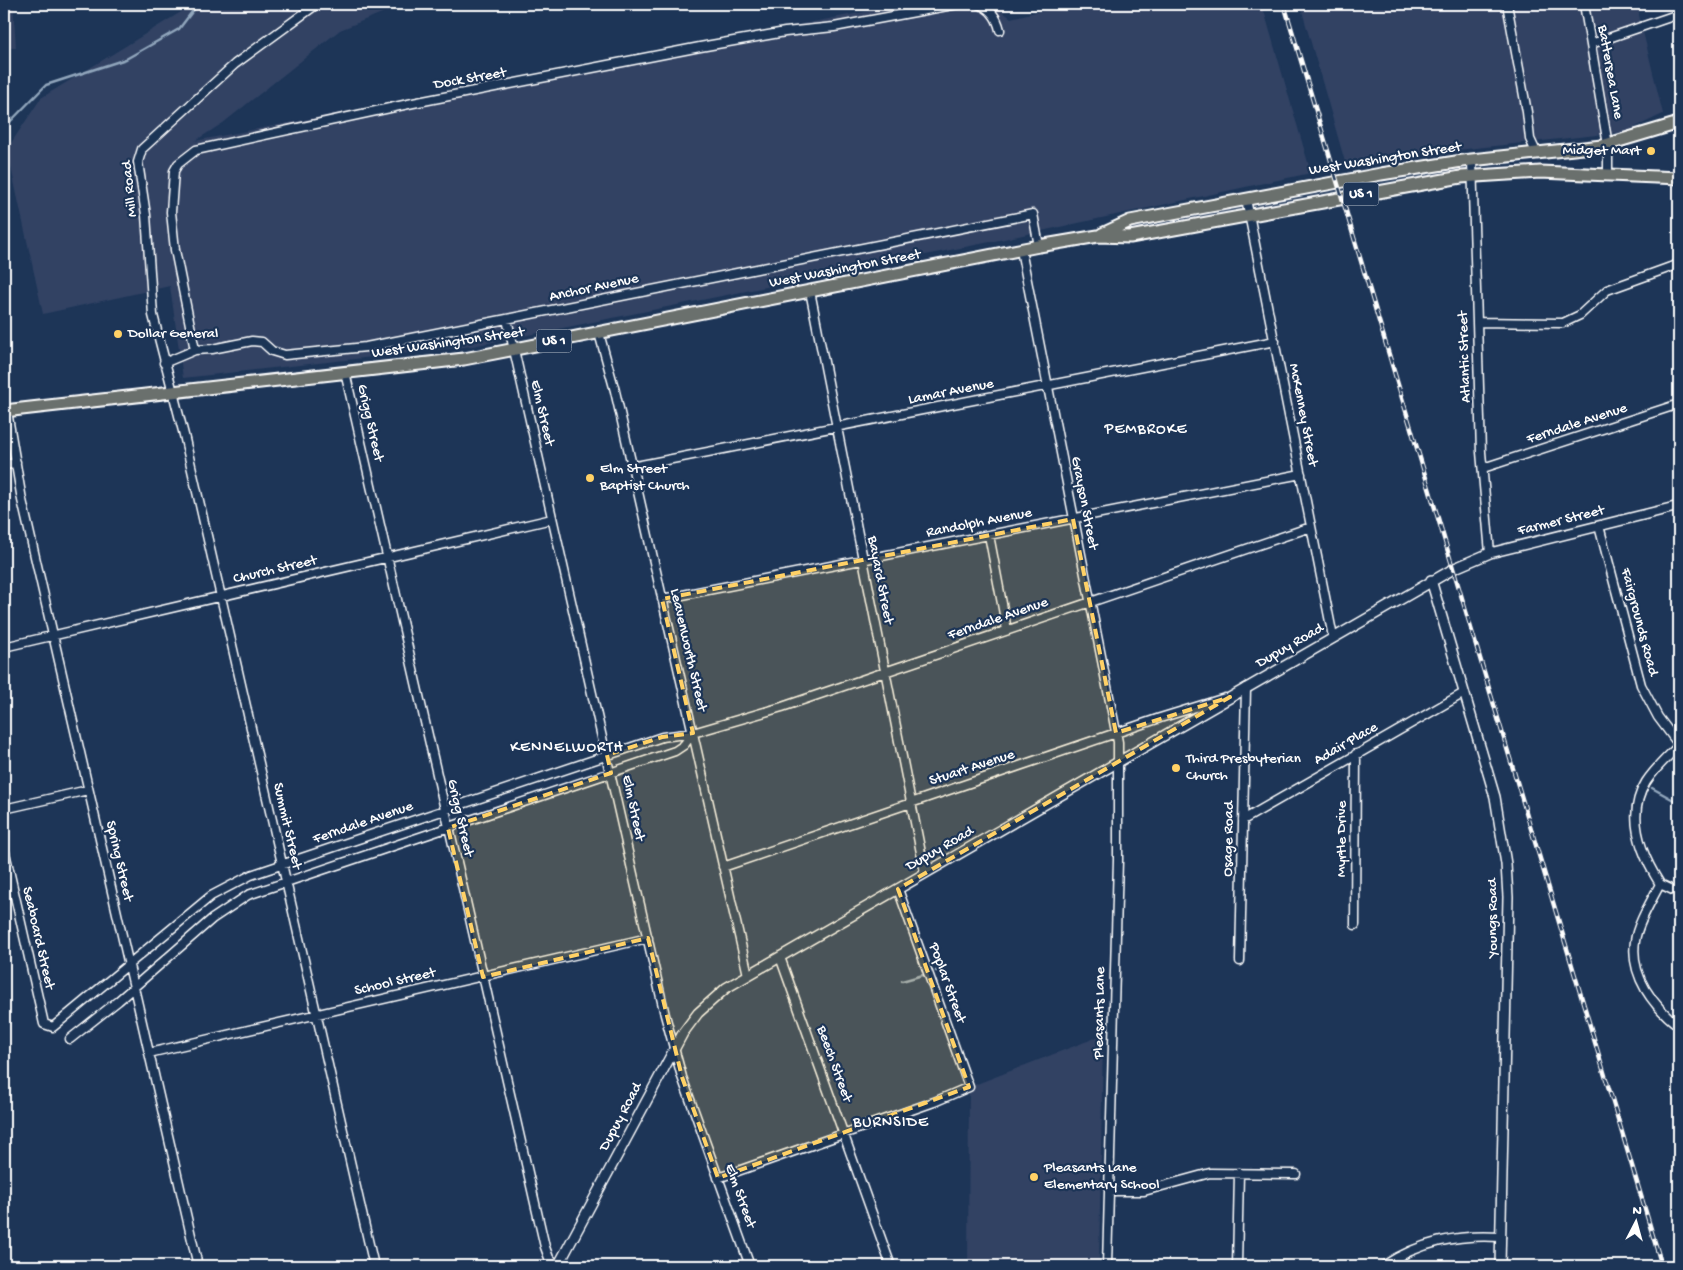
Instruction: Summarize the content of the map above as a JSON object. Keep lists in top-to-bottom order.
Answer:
{
  "streets": {
    "main road": ["West Washington Street", "US 1"],
    "street": [
      "Battersea Lane",
      "Dock Street",
      "Mill Road",
      "Anchor Avenue",
      "Atlantic Street",
      "Lamar Avenue",
      "Elm Street",
      "McKenney Street",
      "Grigg Street",
      "Ferndale Avenue",
      "Grayson Street",
      "Farmer Street",
      "Randolph Avenue",
      "Church Street",
      "Bayard Street",
      "Fairgrounds Road",
      "Dupuy Road",
      "Leavenworth Street",
      "Adair Place",
      "Stuart Avenue",
      "Summit Street",
      "Osage Road",
      "Myrtle Drive",
      "Spring Street",
      "Youngs Road",
      "Seaboard Street",
      "School Street",
      "Poplar Street",
      "Pleasants Lane",
      "Beech Street"
    ]
  },
  "crossings": [
    ["Battersea Lane", "West Washington Street"],
    ["Battersea Lane", "US 1"],
    ["Dock Street", "Anchor Avenue"],
    ["West Washington Street", "Mill Road"],
    ["West Washington Street", "US 1"],
    ["West Washington Street", "Anchor Avenue"],
    ["West Washington Street", "Atlantic Street"],
    ["West Washington Street", "Elm Street"],
    ["West Washington Street", "McKenney Street"],
    ["West Washington Street", "Grigg Street"],
    ["West Washington Street", "Grayson Street"],
    ["West Washington Street", "Bayard Street"],
    ["West Washington Street", "Leavenworth Street"],
    ["West Washington Street", "Summit Street"],
    ["West Washington Street", "Spring Street"],
    ["Mill Road", "Anchor Avenue"],
    ["Mill Road", "Summit Street"],
    ["US 1", "Atlantic Street"],
    ["Anchor Avenue", "Elm Street"],
    ["Atlantic Street", "Ferndale Avenue"],
    ["Atlantic Street", "Farmer Street"],
    ["Lamar Avenue", "McKenney Street"],
    ["Lamar Avenue", "Grayson Street"],
    ["Lamar Avenue", "Bayard Street"],
    ["Lamar Avenue", "Leavenworth Street"],
    ["Elm Street", "Ferndale Avenue"],
    ["Elm Street", "Church Street"],
    ["Elm Street", "Dupuy Road"],
    ["Elm Street", "School Street"],
    ["McKenney Street", "Ferndale Avenue"],
    ["McKenney Street", "Randolph Avenue"],
    ["McKenney Street", "Dupuy Road"],
    ["Grigg Street", "Ferndale Avenue"],
    ["Grigg Street", "Church Street"],
    ["Grigg Street", "Dupuy Road"],
    ["Grigg Street", "School Street"],
    ["Ferndale Avenue", "Grayson Street"],
    ["Ferndale Avenue", "Bayard Street"],
    ["Ferndale Avenue", "Leavenworth Street"],
    ["Ferndale Avenue", "Summit Street"],
    ["Ferndale Avenue", "Spring Street"],
    ["Ferndale Avenue", "Seaboard Street"],
    ["Grayson Street", "Randolph Avenue"],
    ["Grayson Street", "Dupuy Road"],
    ["Grayson Street", "Stuart Avenue"],
    ["Grayson Street", "Pleasants Lane"],
    ["Farmer Street", "Fairgrounds Road"],
    ["Farmer Street", "Dupuy Road"],
    ["Randolph Avenue", "Bayard Street"],
    ["Randolph Avenue", "Leavenworth Street"],
    ["Church Street", "Summit Street"],
    ["Church Street", "Spring Street"],
    ["Bayard Street", "Dupuy Road"],
    ["Bayard Street", "Stuart Avenue"],
    ["Dupuy Road", "Leavenworth Street"],
    ["Dupuy Road", "Stuart Avenue"],
    ["Dupuy Road", "Osage Road"],
    ["Dupuy Road", "Youngs Road"],
    ["Dupuy Road", "Poplar Street"],
    ["Dupuy Road", "Pleasants Lane"],
    ["Dupuy Road", "Beech Street"],
    ["Leavenworth Street", "Stuart Avenue"],
    ["Adair Place", "Osage Road"],
    ["Adair Place", "Myrtle Drive"],
    ["Adair Place", "Youngs Road"],
    ["Summit Street", "School Street"],
    ["Spring Street", "School Street"],
    ["Poplar Street", "Beech Street"]
  ],
  "districts": ["PEMBROKE", "KENNELWORTH", "BURNSIDE"],
  "places": [
    "Midget Mart",
    "Dollar General",
    "Elm Street Baptist Church",
    "Third Presbyterian Church",
    "Pleasants Lane Elementary School"
  ],
  "north": "top"
}
